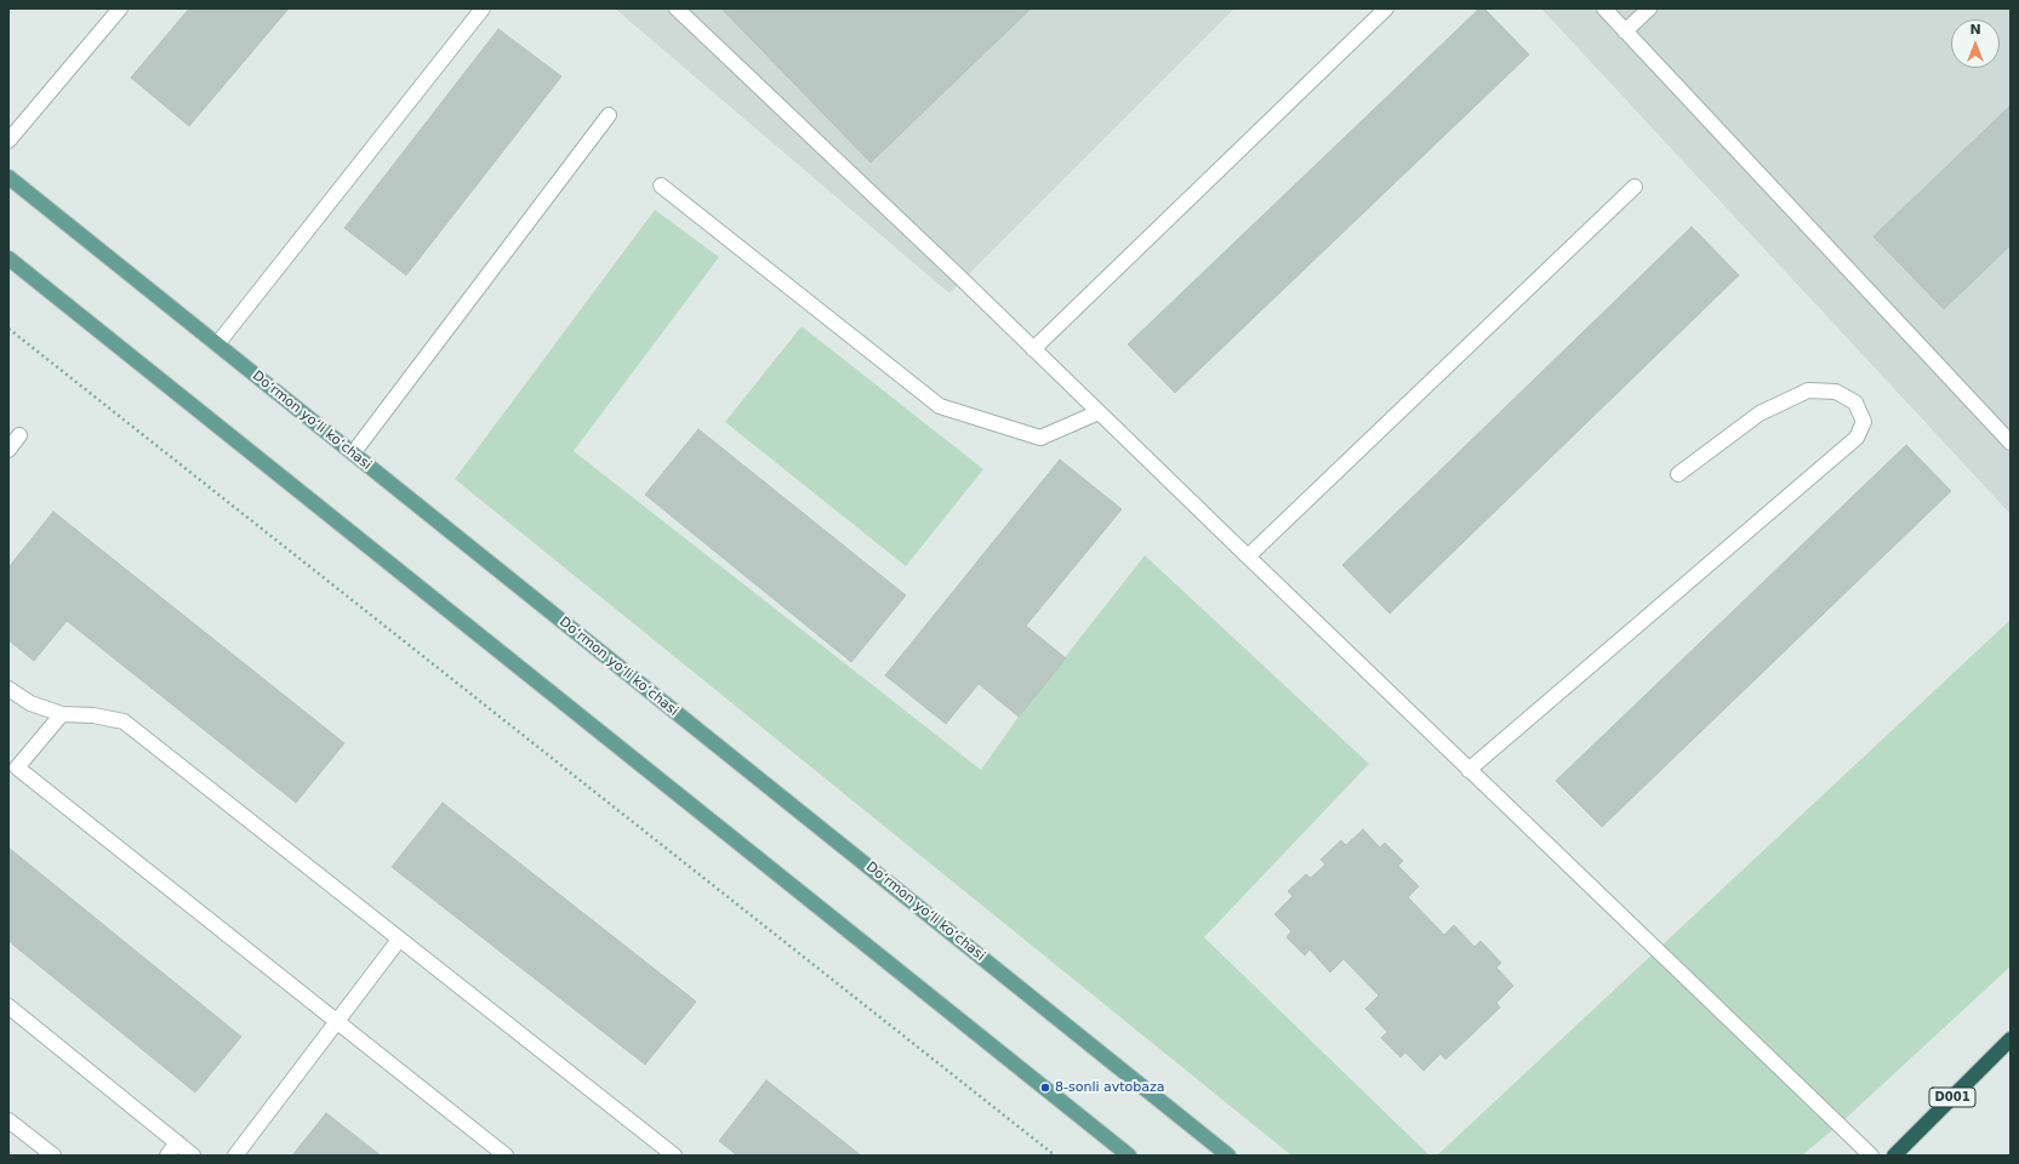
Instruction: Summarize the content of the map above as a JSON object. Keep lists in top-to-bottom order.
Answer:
{
  "streets": {
    "highway": ["D001"],
    "main road": ["Do‘rmon yo‘li ko‘chasi"]
  },
  "places": ["8-sonli avtobaza"],
  "north": "top"
}
